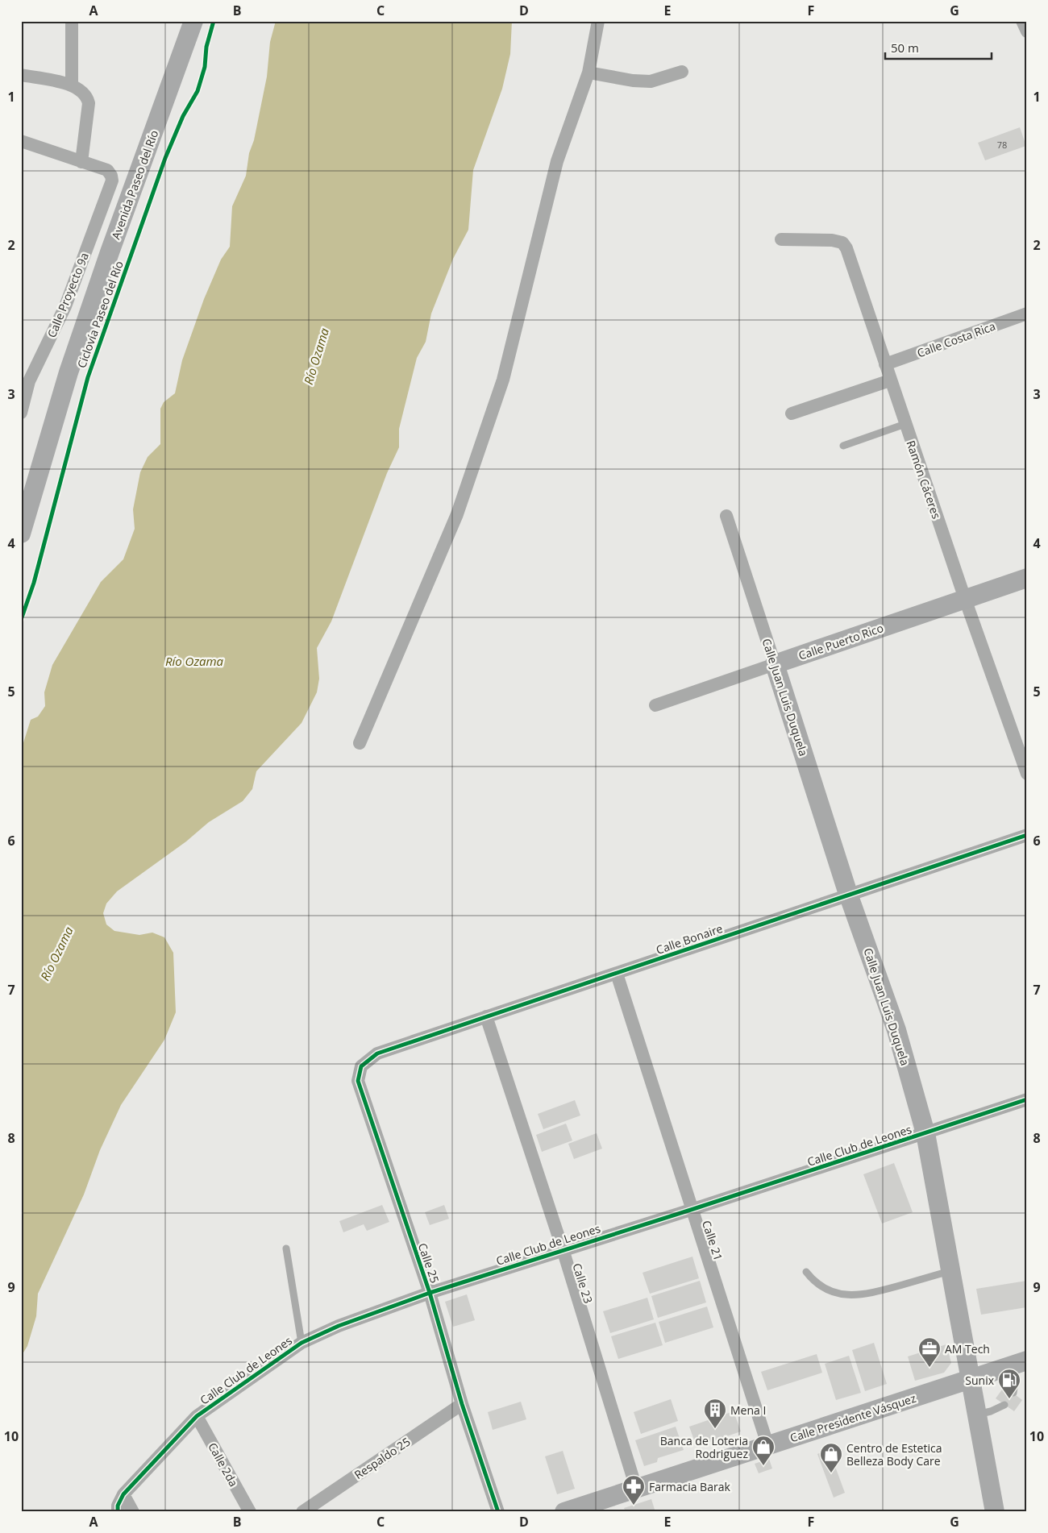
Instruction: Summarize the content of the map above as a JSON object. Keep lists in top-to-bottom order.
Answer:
{
  "streets": {
    "street": [
      "Avenida Paseo del Río",
      "Calle Proyecto 9a",
      "Calle Costa Rica",
      "Ramón Cáceres",
      "Calle Puerto Rico",
      "Calle Juan Luis Duquela",
      "Calle Bonaire",
      "Calle Club de Leones",
      "Calle 21",
      "Calle 25",
      "Calle 23",
      "Calle Presidente Vásquez",
      "Respaldo 25",
      "Calle 2da"
    ],
    "cycle path": ["Ciclovía Paseo del Río"]
  },
  "crossings": [
    ["Calle Costa Rica", "Ramón Cáceres"],
    ["Ramón Cáceres", "Calle Puerto Rico"],
    ["Calle Puerto Rico", "Calle Juan Luis Duquela"],
    ["Calle Juan Luis Duquela", "Calle Bonaire"],
    ["Calle Juan Luis Duquela", "Calle Club de Leones"],
    ["Calle Juan Luis Duquela", "Calle Presidente Vásquez"],
    ["Calle Bonaire", "Calle 21"],
    ["Calle Bonaire", "Calle 25"],
    ["Calle Bonaire", "Calle 23"],
    ["Calle Club de Leones", "Calle 21"],
    ["Calle Club de Leones", "Calle 25"],
    ["Calle Club de Leones", "Calle 23"],
    ["Calle Club de Leones", "Calle 2da"],
    ["Calle 21", "Calle Presidente Vásquez"],
    ["Calle 25", "Respaldo 25"],
    ["Calle 23", "Calle Presidente Vásquez"]
  ],
  "water": ["Río Ozama"],
  "places": {
    "office": ["AM Tech"],
    "fuel station": ["Sunix"],
    "building": ["Mena I"],
    "shop": ["Banca de Loteria Rodriguez", "Centro de Estetica Belleza Body Care"],
    "pharmacy": ["Farmacia Barak"]
  },
  "house_numbers": ["78"],
  "scale_bar": "50 m",
  "grid": {
    "columns": [
      "A",
      "B",
      "C",
      "D",
      "E",
      "F",
      "G"
    ],
    "rows": [
      "1",
      "2",
      "3",
      "4",
      "5",
      "6",
      "7",
      "8",
      "9",
      "10"
    ]
  }
}
